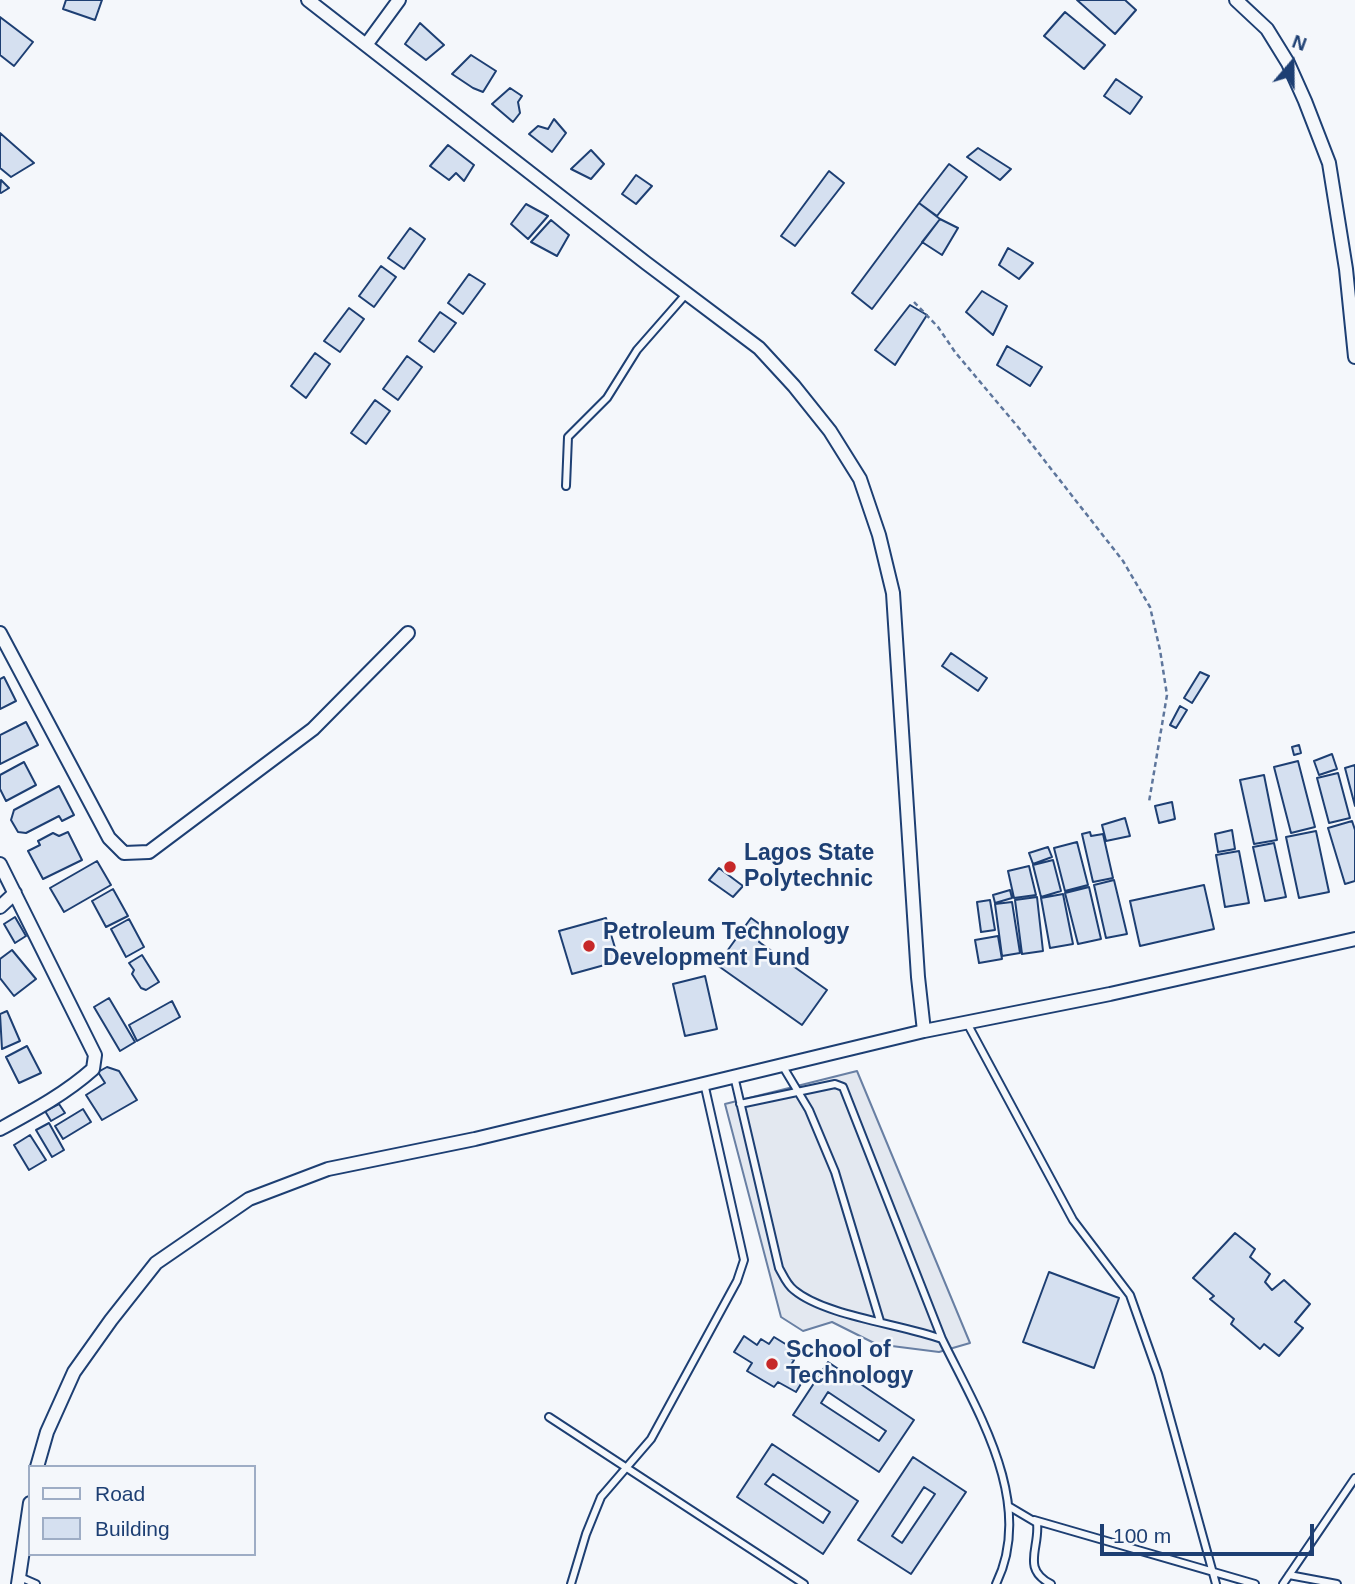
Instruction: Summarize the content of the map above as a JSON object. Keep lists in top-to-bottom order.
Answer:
{
  "places": ["Lagos State Polytechnic", "Petroleum Technology Development Fund", "School of Technology"],
  "legend": ["Road", "Building"],
  "scale_bar": "100 m",
  "north": "top"
}
